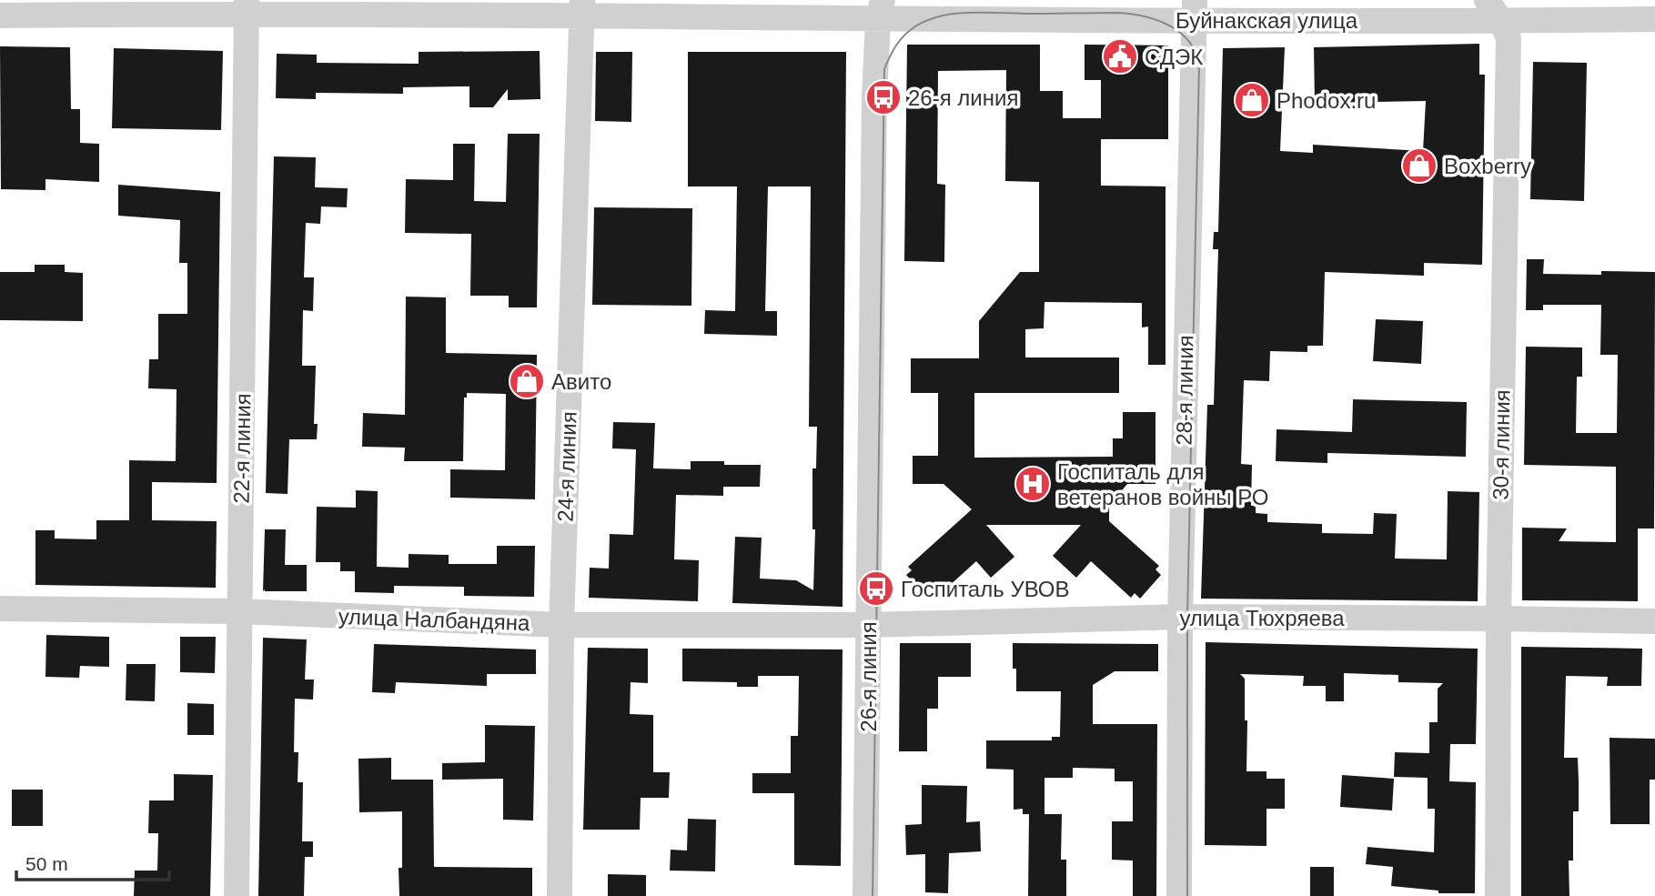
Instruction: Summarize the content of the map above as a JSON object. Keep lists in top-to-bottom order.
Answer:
{
  "streets": {
    "street": [
      "Буйнакская улица",
      "28-я линия",
      "30-я линия",
      "22-я линия",
      "24-я линия",
      "улица Тюхряева",
      "улица Налбандяна",
      "26-я линия"
    ]
  },
  "crossings": [
    ["Буйнакская улица", "28-я линия"],
    ["Буйнакская улица", "30-я линия"],
    ["Буйнакская улица", "22-я линия"],
    ["Буйнакская улица", "24-я линия"],
    ["Буйнакская улица", "26-я линия"],
    ["28-я линия", "улица Тюхряева"],
    ["30-я линия", "улица Тюхряева"],
    ["22-я линия", "улица Налбандяна"],
    ["24-я линия", "улица Налбандяна"],
    ["улица Тюхряева", "улица Налбандяна"],
    ["улица Тюхряева", "26-я линия"],
    ["улица Налбандяна", "26-я линия"]
  ],
  "places": {
    "public building": ["СДЭК"],
    "bus stop": ["26-я линия", "Госпиталь УВОВ"],
    "shop": ["Phodox.ru", "Boxberry", "Авито"],
    "hospital": ["Госпиталь для ветеранов войны РО"]
  },
  "scale_bar": "50 m"
}
